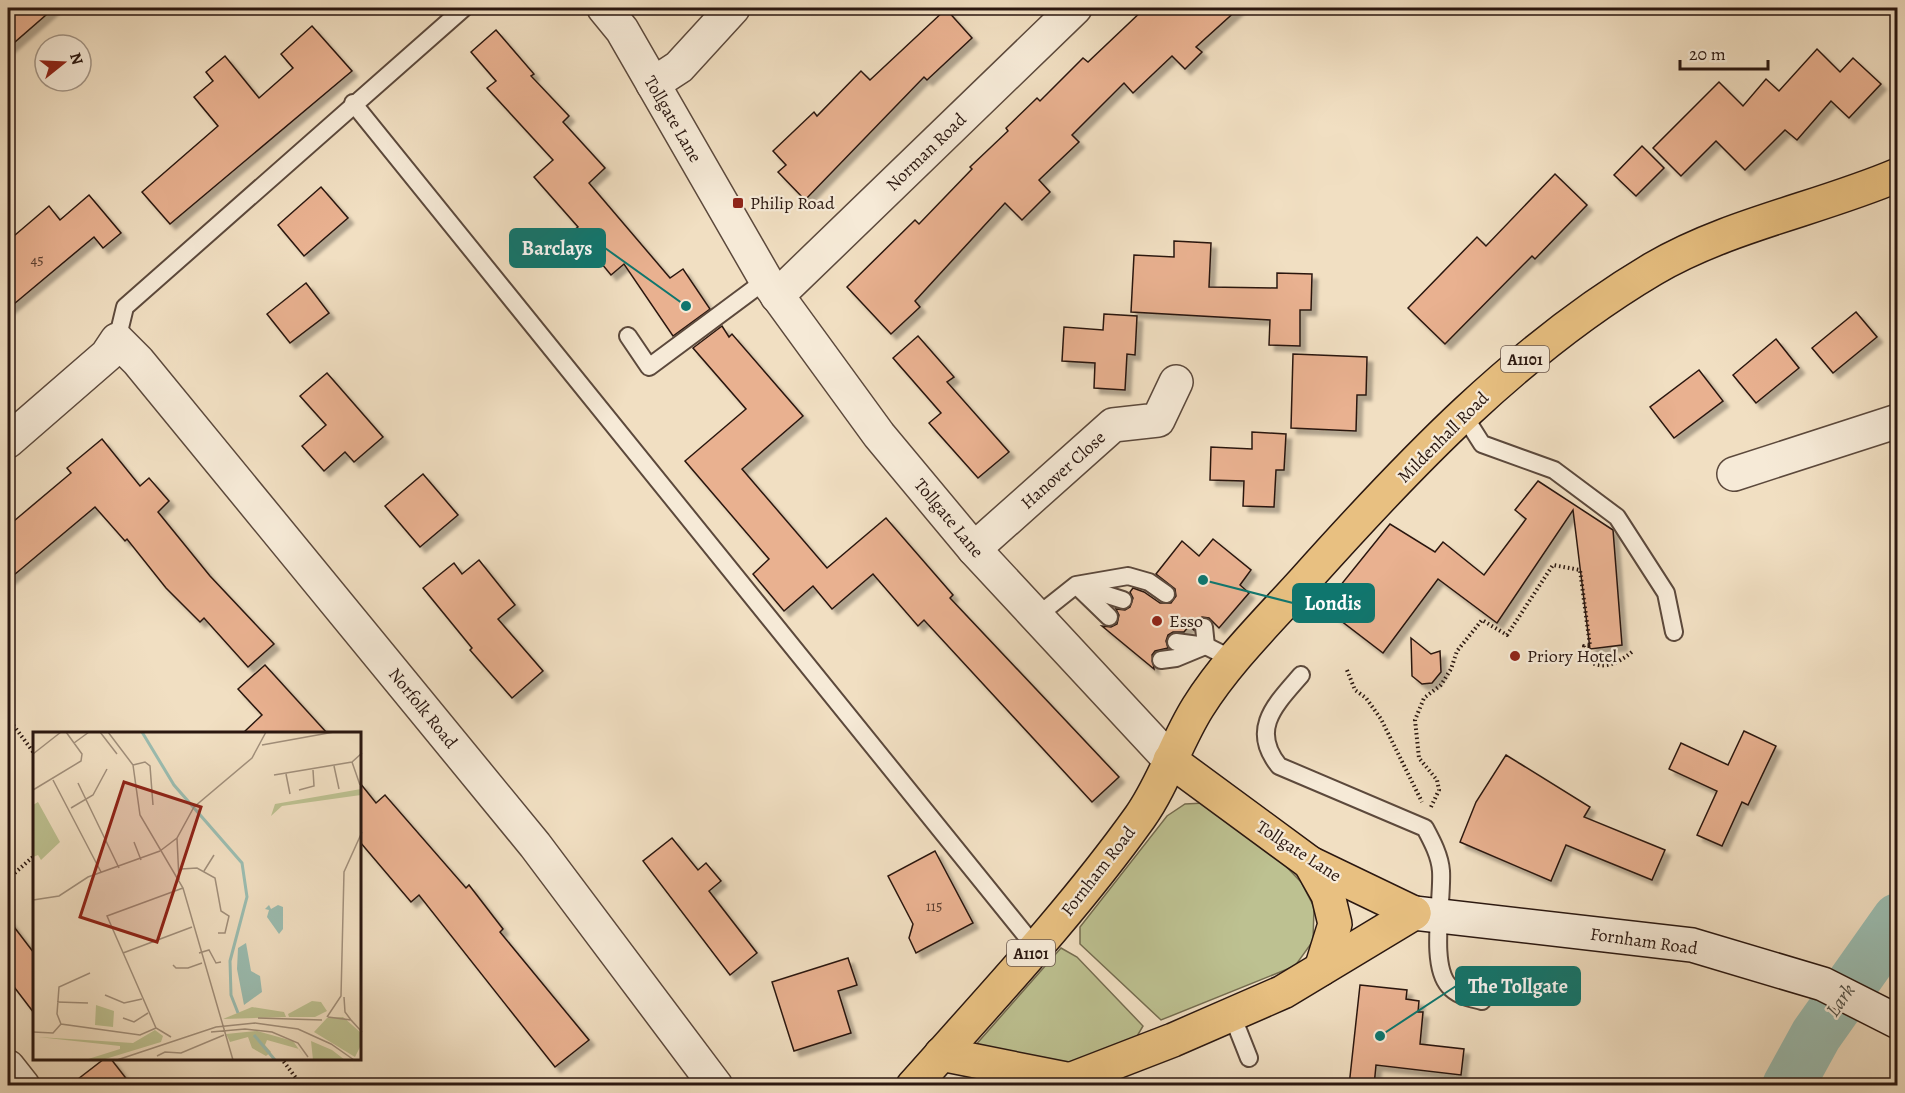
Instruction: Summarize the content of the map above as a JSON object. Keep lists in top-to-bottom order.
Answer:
{
  "streets": {
    "main road": [
      "Tollgate Lane",
      "A1101",
      "Mildenhall Road",
      "Fornham Road"
    ],
    "street": ["Norman Road", "Hanover Close", "Norfolk Road"]
  },
  "crossings": [
    ["Tollgate Lane", "Norman Road"],
    ["Tollgate Lane", "Mildenhall Road"],
    ["Tollgate Lane", "Hanover Close"],
    ["Tollgate Lane", "Fornham Road"],
    ["Mildenhall Road", "Fornham Road"]
  ],
  "water": ["Lark"],
  "places": {
    "transit": ["Philip Road"],
    "other": [
      "Barclays",
      "Londis",
      "Esso",
      "Priory Hotel",
      "The Tollgate"
    ]
  },
  "house_numbers": ["45", "115"],
  "scale_bar": "20 m",
  "north": "right"
}
